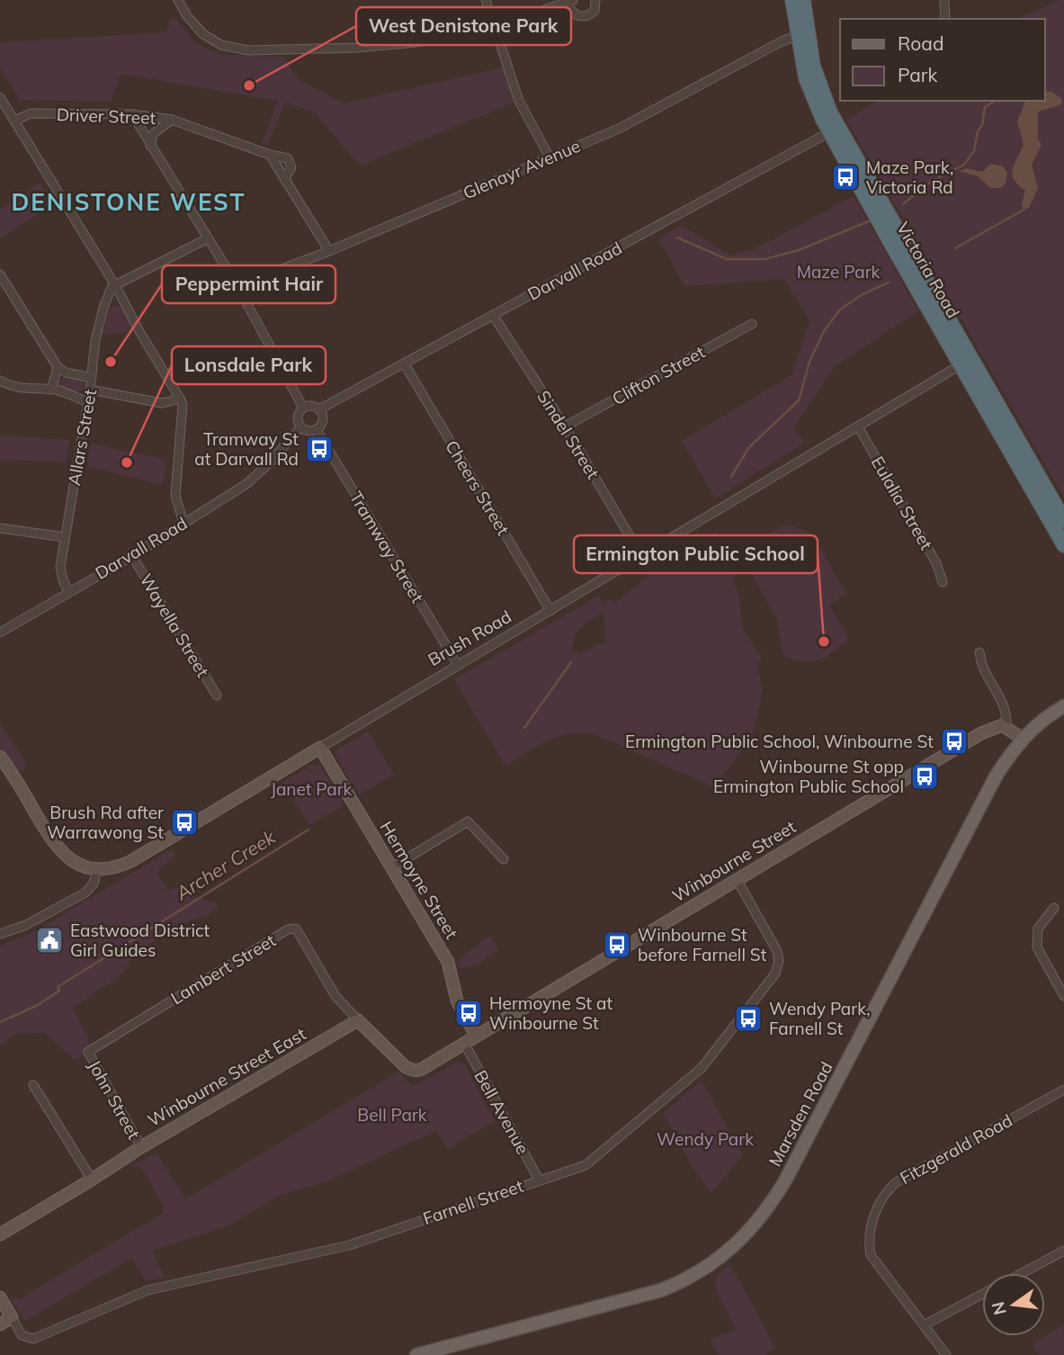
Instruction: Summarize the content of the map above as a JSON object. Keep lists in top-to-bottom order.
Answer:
{
  "streets": {
    "highway": ["Victoria Road"],
    "main road": ["Marsden Road"],
    "street": [
      "Driver Street",
      "Glenayr Avenue",
      "Darvall Road",
      "Clifton Street",
      "Sindel Street",
      "Allars Street",
      "Cheers Street",
      "Eulalia Street",
      "Tramway Street",
      "Wayella Street",
      "Brush Road",
      "Winbourne Street",
      "Hermoyne Street",
      "Lambert Street",
      "Winbourne Street East",
      "John Street",
      "Bell Avenue",
      "Fitzgerald Road",
      "Farnell Street"
    ]
  },
  "crossings": [
    ["Driver Street", "Glenayr Avenue"],
    ["Glenayr Avenue", "Victoria Road"],
    ["Victoria Road", "Darvall Road"],
    ["Victoria Road", "Brush Road"],
    ["Darvall Road", "Sindel Street"],
    ["Darvall Road", "Allars Street"],
    ["Darvall Road", "Cheers Street"],
    ["Darvall Road", "Tramway Street"],
    ["Darvall Road", "Wayella Street"],
    ["Clifton Street", "Sindel Street"],
    ["Sindel Street", "Brush Road"],
    ["Cheers Street", "Brush Road"],
    ["Eulalia Street", "Brush Road"],
    ["Tramway Street", "Brush Road"],
    ["Brush Road", "Hermoyne Street"],
    ["Winbourne Street", "Hermoyne Street"],
    ["Winbourne Street", "Bell Avenue"],
    ["Winbourne Street", "Farnell Street"],
    ["Lambert Street", "Winbourne Street East"],
    ["Lambert Street", "John Street"],
    ["Winbourne Street East", "John Street"],
    ["Bell Avenue", "Farnell Street"]
  ],
  "districts": ["DENISTONE WEST"],
  "water": ["Archer Creek"],
  "parks": [
    "Maze Park",
    "Janet Park",
    "Bell Park",
    "Wendy Park"
  ],
  "places": {
    "other": [
      "West Denistone Park",
      "Peppermint Hair",
      "Lonsdale Park",
      "Ermington Public School"
    ],
    "bus stop": [
      "Maze Park, Victoria Rd",
      "Tramway St at Darvall Rd",
      "Ermington Public School, Winbourne St",
      "Winbourne St opp Ermington Public School",
      "Brush Rd after Warrawong St",
      "Winbourne St before Farnell St",
      "Hermoyne St at Winbourne St",
      "Wendy Park, Farnell St"
    ],
    "public building": ["Eastwood District Girl Guides"]
  },
  "legend": ["Road", "Park"],
  "north": "left"
}
